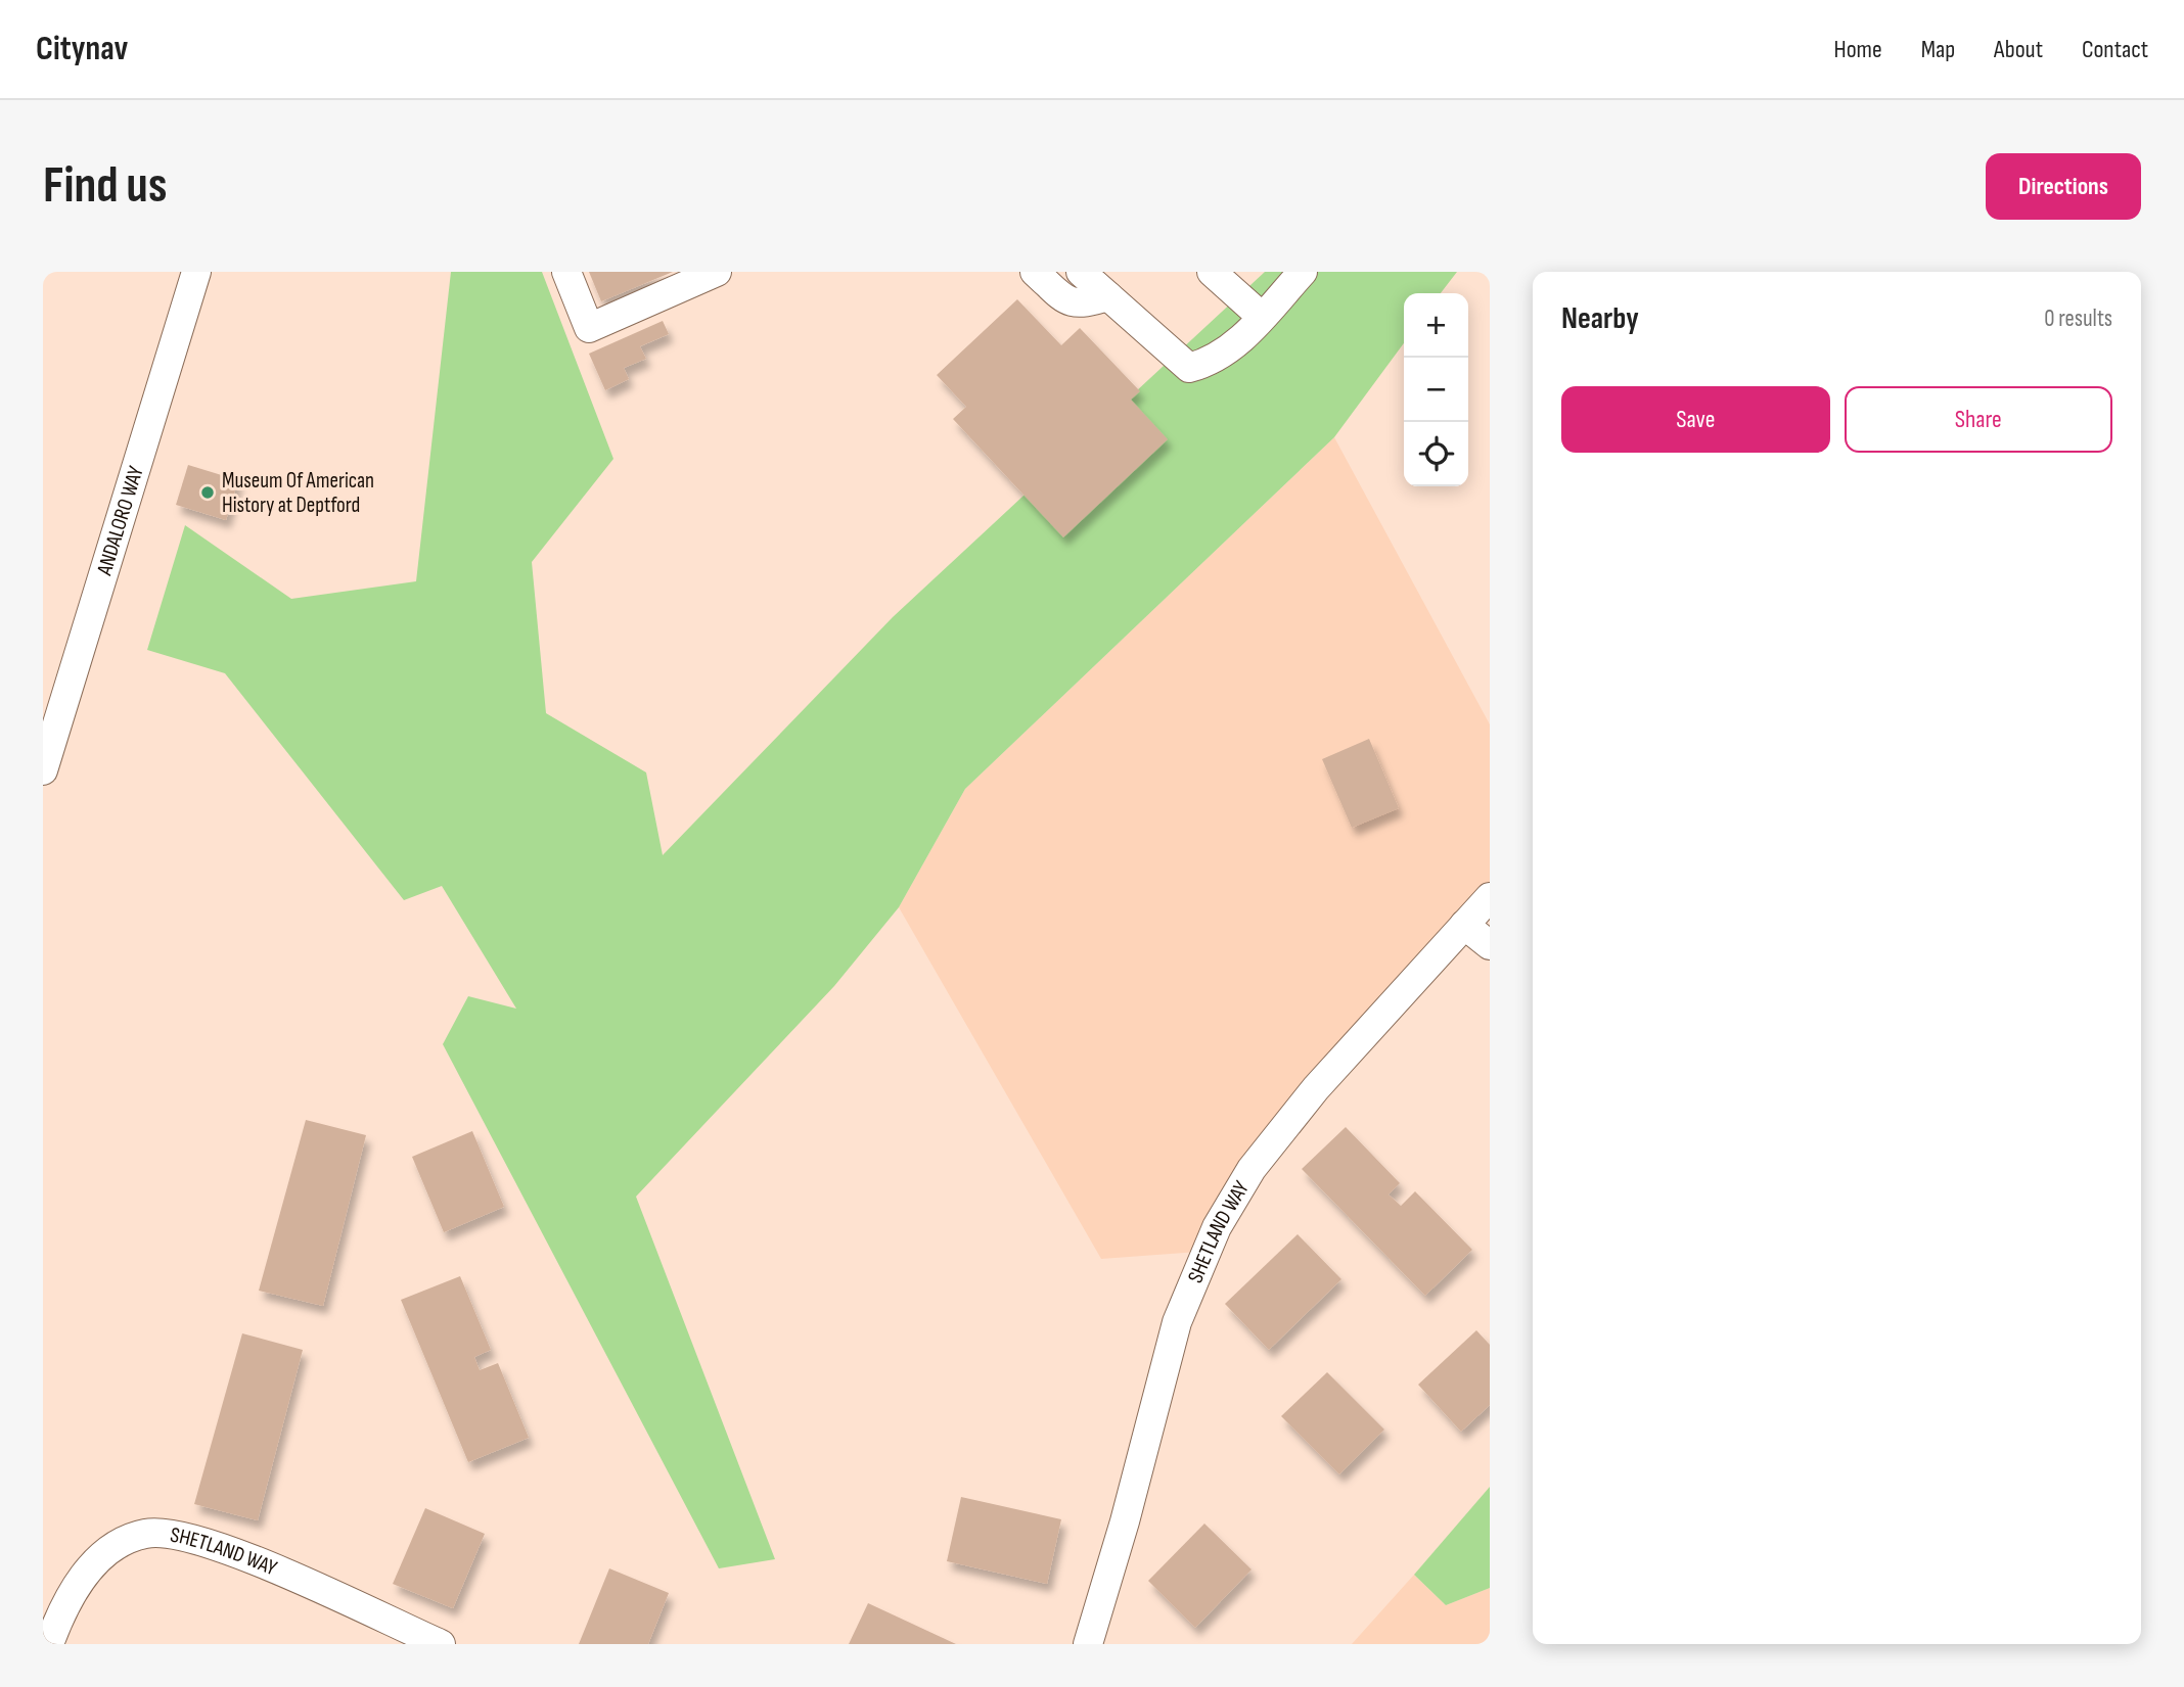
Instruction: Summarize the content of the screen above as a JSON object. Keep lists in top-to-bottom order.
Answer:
{
  "streets": {
    "street": ["ANDALORO WAY", "SHETLAND WAY"]
  },
  "places": ["Museum Of American History at Deptford"],
  "page": {
    "header": "Citynav",
    "nav": [
      "Home",
      "Map",
      "About",
      "Contact"
    ],
    "buttons": [
      "Directions",
      ["Save", "Share"]
    ],
    "title": "Find us",
    "heading": ["Nearby", "0 results"],
    "map_buttons": ["+", "−"]
  }
}
